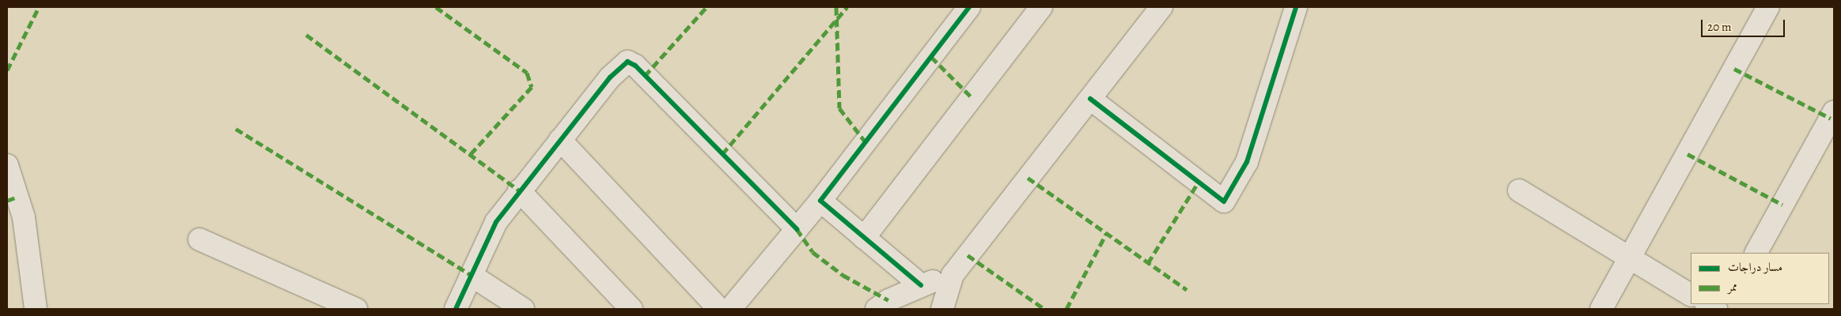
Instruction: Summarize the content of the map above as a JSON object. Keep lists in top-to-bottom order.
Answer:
{
  "legend": ["مسار دراجات", "ممر"],
  "scale_bar": "20 m"
}
